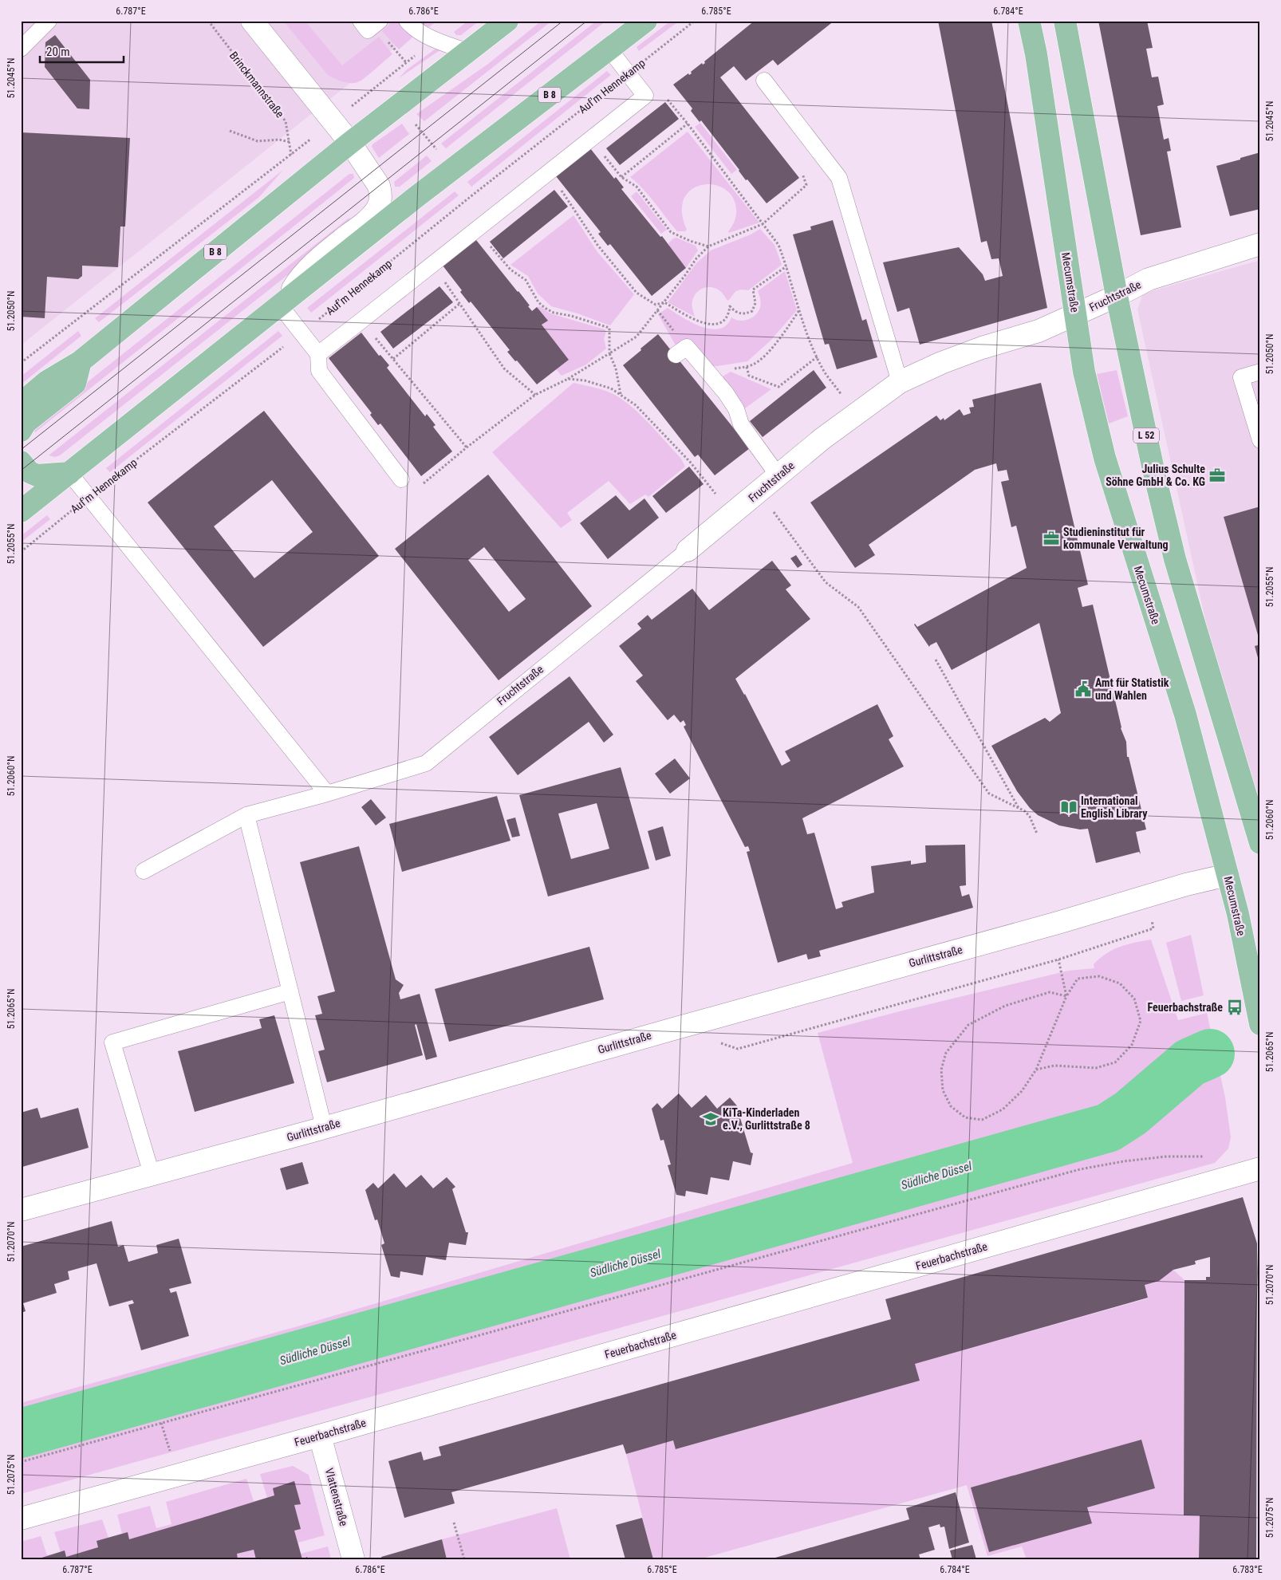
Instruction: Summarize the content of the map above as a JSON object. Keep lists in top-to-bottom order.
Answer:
{
  "streets": {
    "main road": ["B 8", "Mecumstraße", "L 52"],
    "street": [
      "Fruchtstraße",
      "Gurlittstraße",
      "Feuerbachstraße",
      "Vlattenstraße"
    ],
    "path": ["Brinckmannstraße", "Auf'm Hennekamp"]
  },
  "crossings": [
    ["Mecumstraße", "Fruchtstraße"],
    ["Mecumstraße", "Gurlittstraße"],
    ["Fruchtstraße", "L 52"],
    ["Feuerbachstraße", "Vlattenstraße"]
  ],
  "water": ["Südliche Düssel"],
  "places": {
    "office": ["Julius Schulte Söhne GmbH & Co. KG", "Studieninstitut für kommunale Verwaltung"],
    "public building": ["Amt für Statistik und Wahlen"],
    "library": ["International English Library"],
    "bus stop": ["Feuerbachstraße"],
    "school or university": ["KiTa-Kinderladen e.V., Gurlittstraße 8"]
  },
  "scale_bar": "20 m",
  "coordinates": [
    "6.787°E",
    "6.786°E",
    "6.785°E",
    "6.784°E",
    "51.2045°N",
    "51.2050°N",
    "51.2055°N",
    "51.2060°N",
    "51.2065°N",
    "51.2070°N",
    "51.2075°N",
    "6.783°E"
  ]
}
